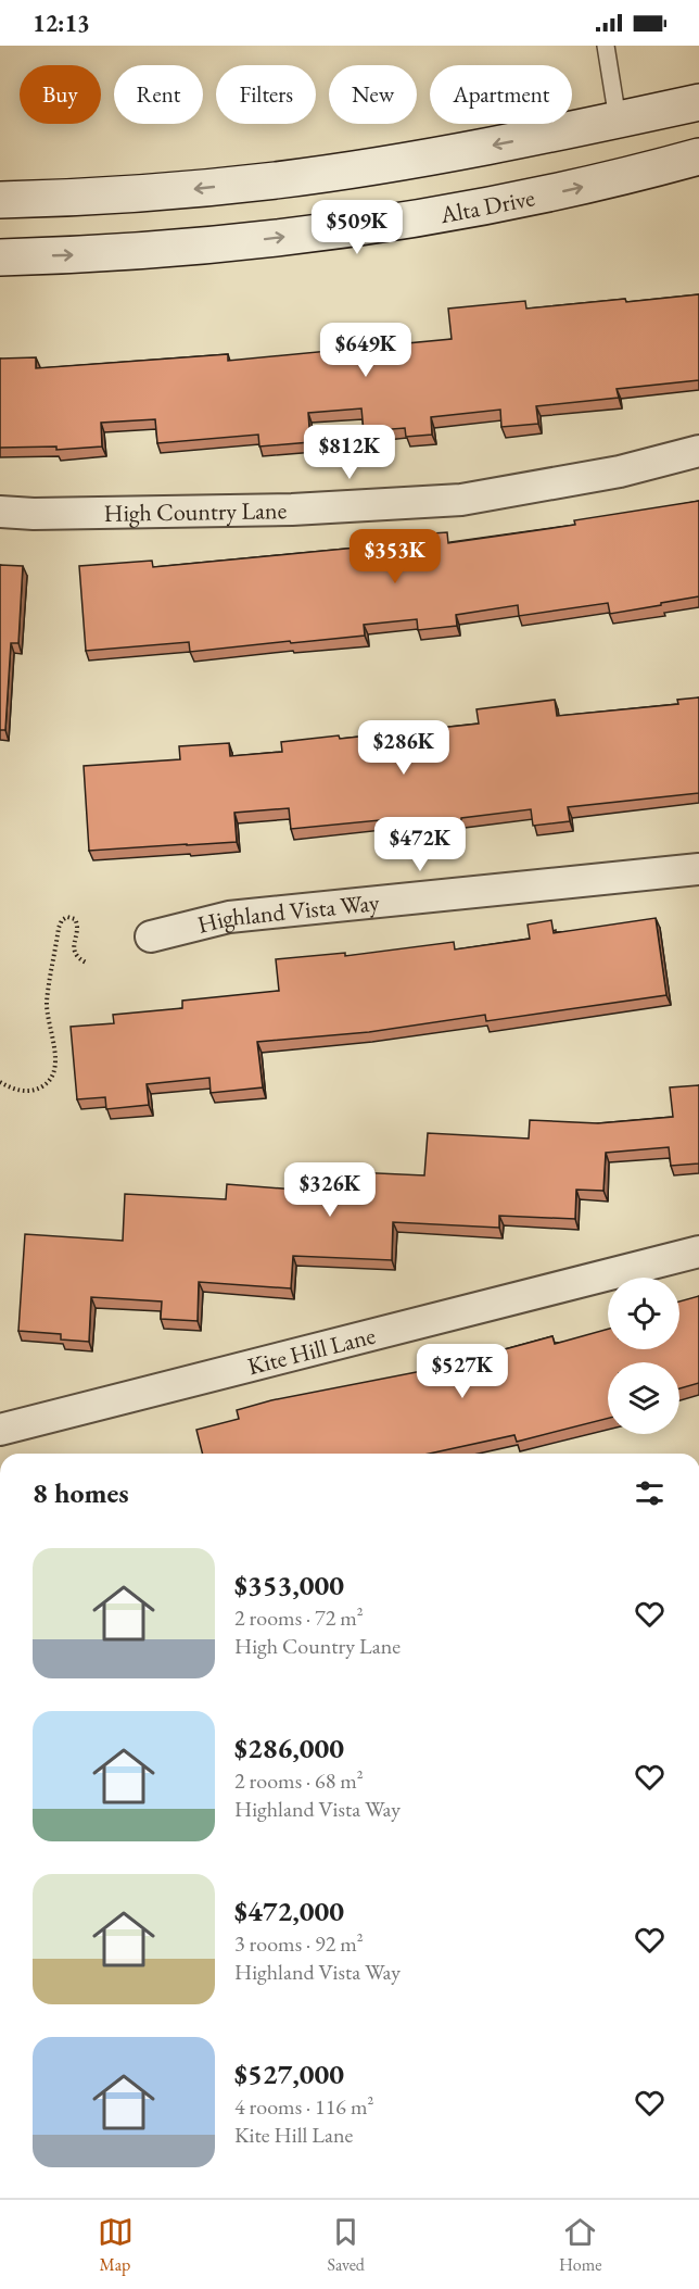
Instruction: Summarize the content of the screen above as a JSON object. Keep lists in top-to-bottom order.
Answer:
{
  "streets": {
    "main road": ["Alta Drive"],
    "street": ["High Country Lane", "Highland Vista Way", "Kite Hill Lane"]
  },
  "page": {
    "status": "12:13",
    "chip": [
      "Buy",
      "Rent",
      "Filters",
      "New",
      "Apartment"
    ],
    "price": [
      "$509K",
      "$649K",
      "$812K",
      "$353K",
      "$286K",
      "$472K",
      "$326K",
      "$527K"
    ],
    "heading": "8 homes",
    "list": [
      {
        "name": "$353,000",
        "note": "2 rooms · 72 m² · High Country Lane"
      },
      {
        "name": "$286,000",
        "note": "2 rooms · 68 m² · Highland Vista Way"
      },
      {
        "name": "$472,000",
        "note": "3 rooms · 92 m² · Highland Vista Way"
      },
      {
        "name": "$527,000",
        "note": "4 rooms · 116 m² · Kite Hill Lane"
      }
    ],
    "tabs": ["Map", "Saved", "Home"]
  }
}
